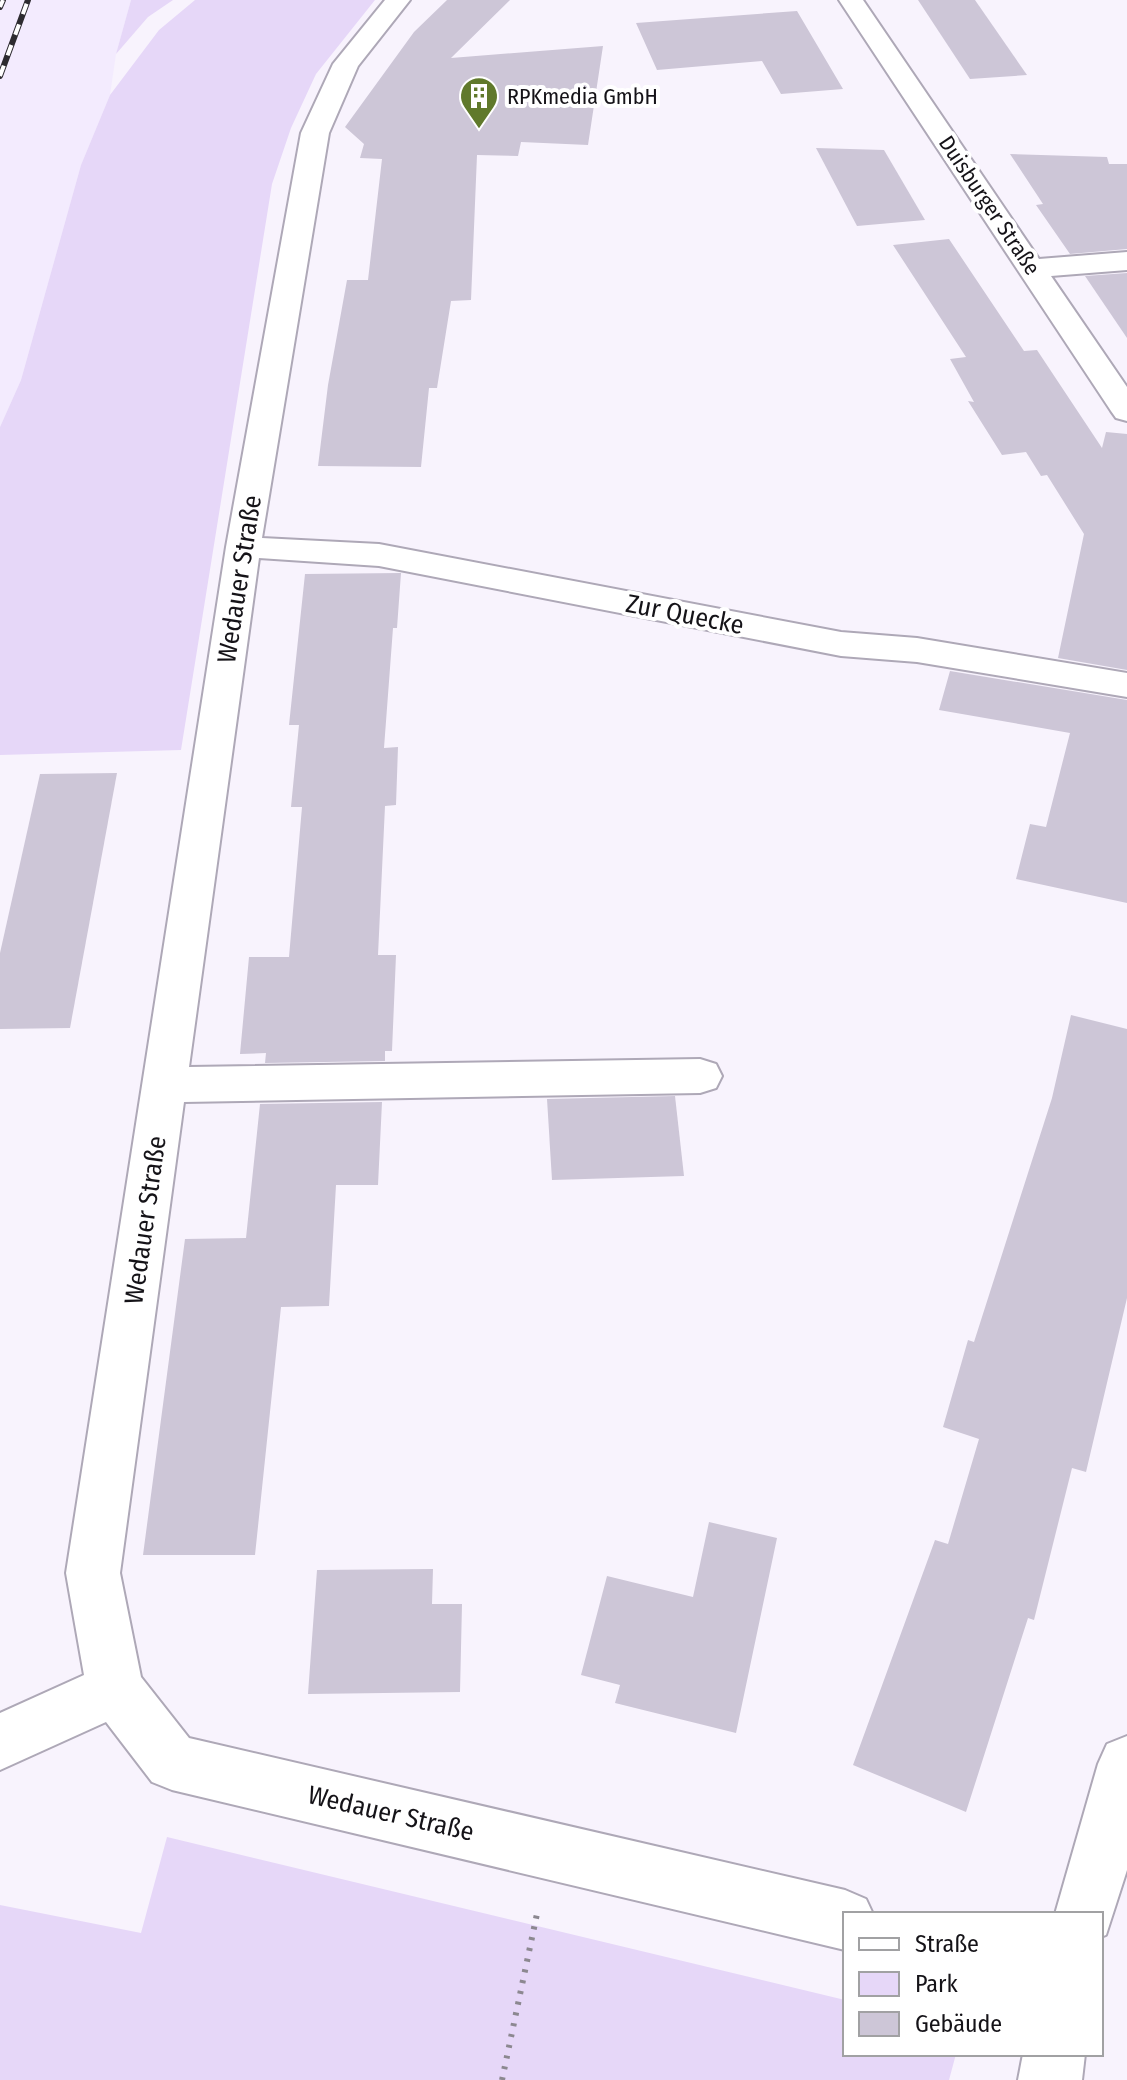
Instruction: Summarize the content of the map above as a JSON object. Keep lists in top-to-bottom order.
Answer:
{
  "streets": {
    "street": ["Duisburger Straße", "Wedauer Straße", "Zur Quecke"]
  },
  "crossings": [
    ["Wedauer Straße", "Zur Quecke"]
  ],
  "places": {
    "building": ["RPKmedia GmbH"]
  },
  "legend": ["Straße", "Park", "Gebäude"]
}
